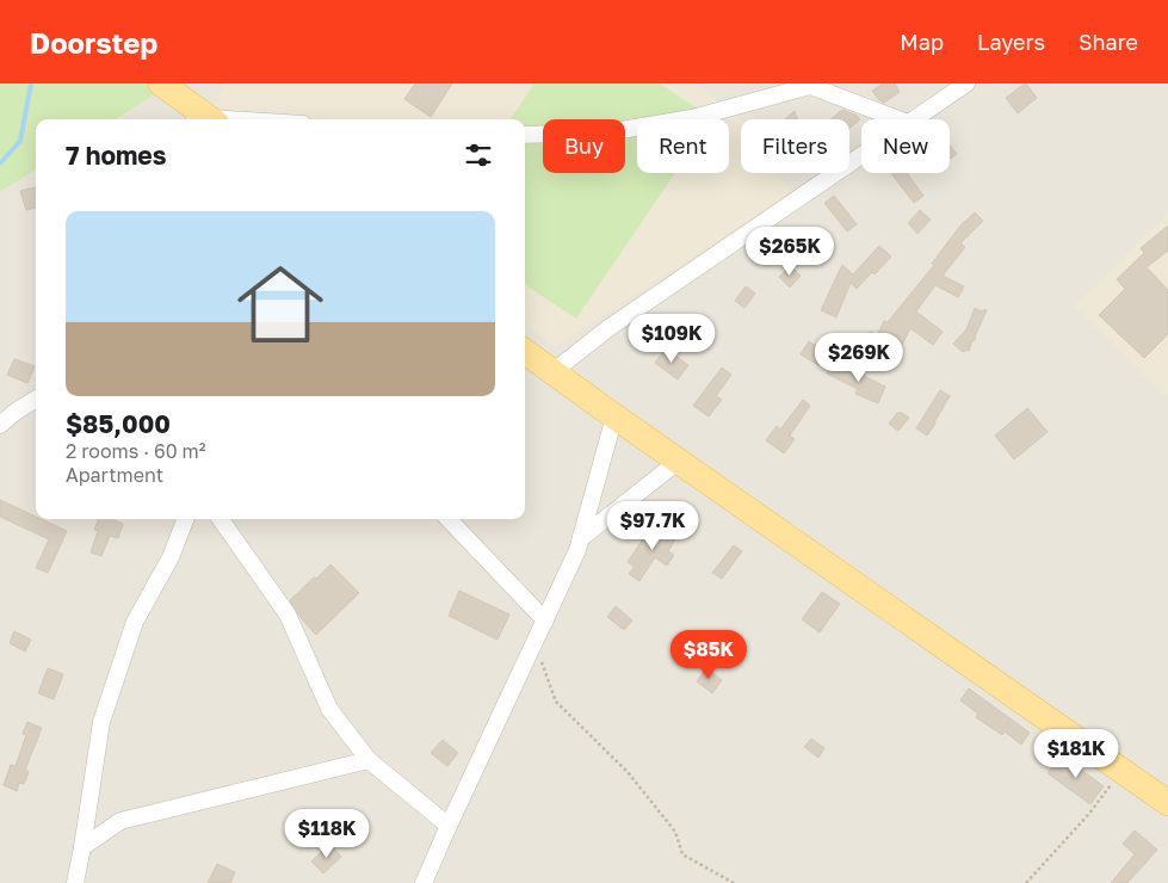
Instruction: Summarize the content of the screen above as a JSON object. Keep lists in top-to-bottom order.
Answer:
{
  "page": {
    "header": "Doorstep",
    "nav": ["Map", "Layers", "Share"],
    "chip": [
      "Buy",
      "Rent",
      "Filters",
      "New"
    ],
    "heading": "7 homes",
    "list": [
      {
        "name": "$85,000",
        "note": "2 rooms · 60 m² · Apartment"
      }
    ],
    "price": [
      "$265K",
      "$109K",
      "$269K",
      "$97.7K",
      "$85K",
      "$181K",
      "$118K"
    ]
  }
}
